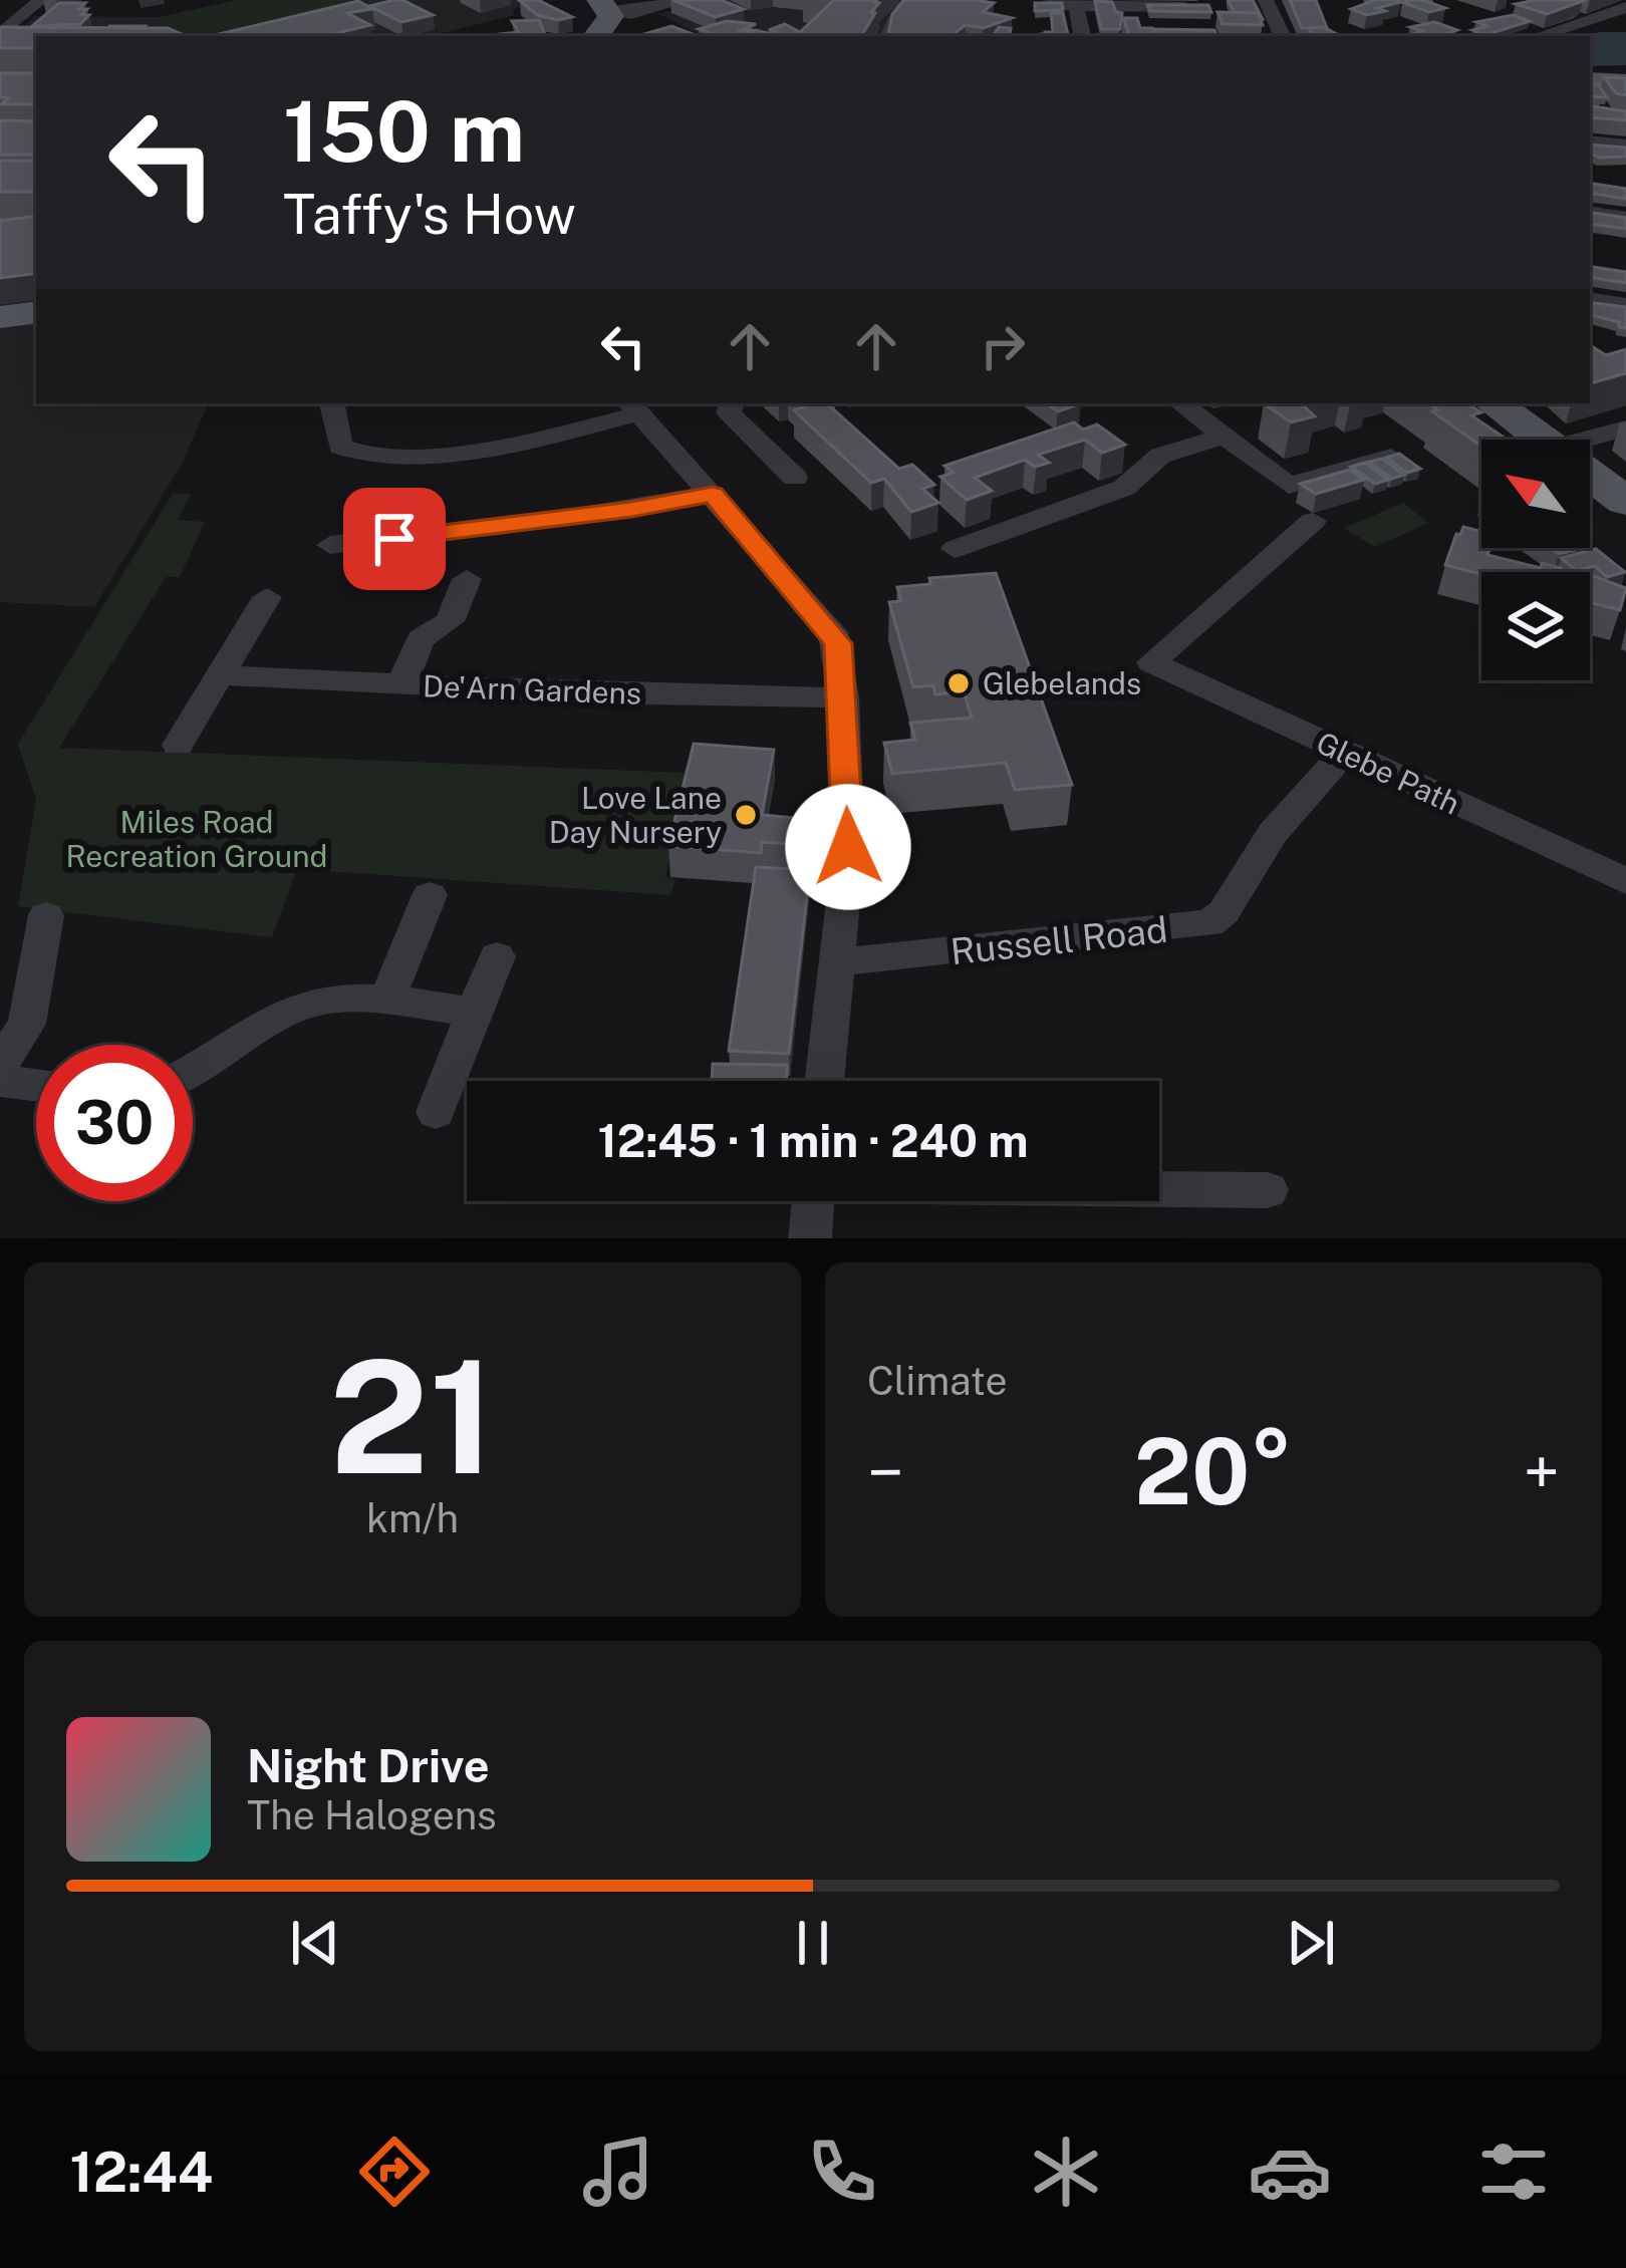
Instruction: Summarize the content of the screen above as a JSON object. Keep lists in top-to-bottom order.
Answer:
{
  "streets": {
    "street": ["De'Arn Gardens", "Glebe Path", "Russell Road"]
  },
  "crossings": [
    ["Glebe Path", "Russell Road"]
  ],
  "parks": ["Miles Road Recreation Ground"],
  "places": ["Glebelands", "Love Lane Day Nursery"],
  "north": "top left",
  "page": {
    "turn": ["150 m", "Taffy's How"],
    "limit": "30",
    "trip": "12:45 · 1 min · 240 m",
    "tile": [
      ["21", "km/h"],
      "Climate"
    ],
    "heat": ["−", "20°", "+"],
    "song": ["Night Drive", "The Halogens"],
    "tabs": "12:44"
  }
}
